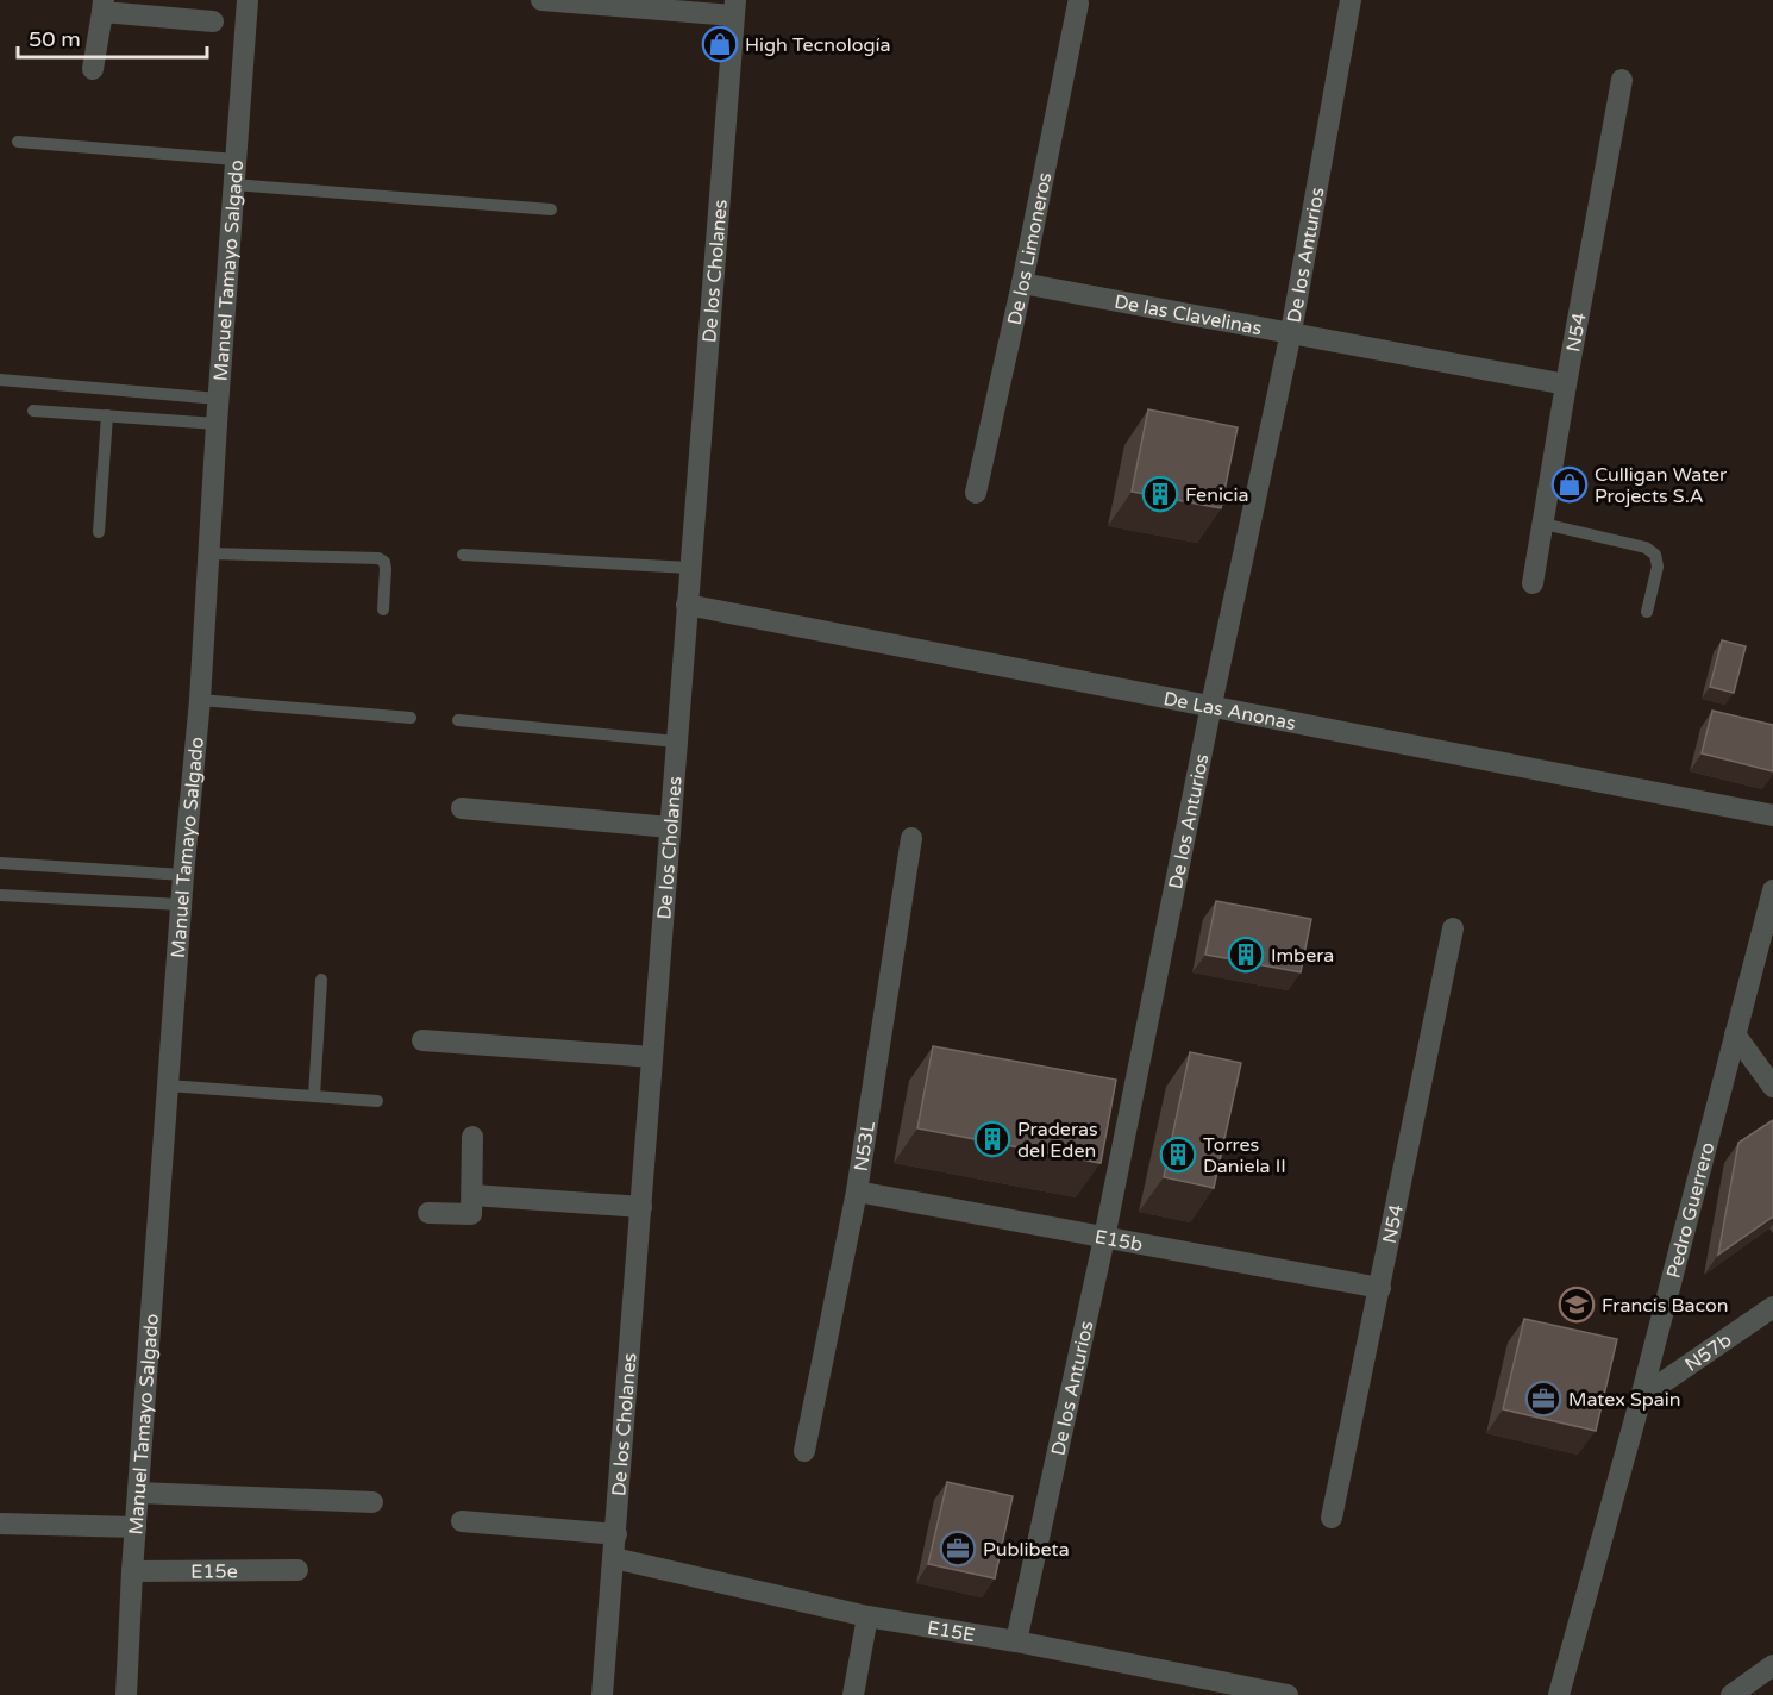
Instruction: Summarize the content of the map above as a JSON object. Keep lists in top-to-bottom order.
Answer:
{
  "streets": {
    "street": [
      "De los Limoneros",
      "De los Anturios",
      "Manuel Tamayo Salgado",
      "De los Cholanes",
      "De las Clavelinas",
      "N54",
      "De Las Anonas",
      "N53L",
      "Pedro Guerrero",
      "E15b",
      "N57b",
      "E15e",
      "E15E"
    ]
  },
  "crossings": [
    ["De los Limoneros", "De las Clavelinas"],
    ["De los Anturios", "De las Clavelinas"],
    ["De los Anturios", "De Las Anonas"],
    ["De los Anturios", "E15b"],
    ["De los Anturios", "E15E"],
    ["Manuel Tamayo Salgado", "E15e"],
    ["De los Cholanes", "De Las Anonas"],
    ["De los Cholanes", "E15E"],
    ["De las Clavelinas", "N54"],
    ["N54", "E15b"],
    ["N53L", "E15b"],
    ["Pedro Guerrero", "N57b"]
  ],
  "places": {
    "shop": ["High Tecnología", "Culligan Water Projects S.A"],
    "building": [
      "Fenicia",
      "Imbera",
      "Praderas del Eden",
      "Torres Daniela II"
    ],
    "school or university": ["Francis Bacon"],
    "office": ["Matex Spain", "Publibeta"]
  },
  "scale_bar": "50 m"
}
